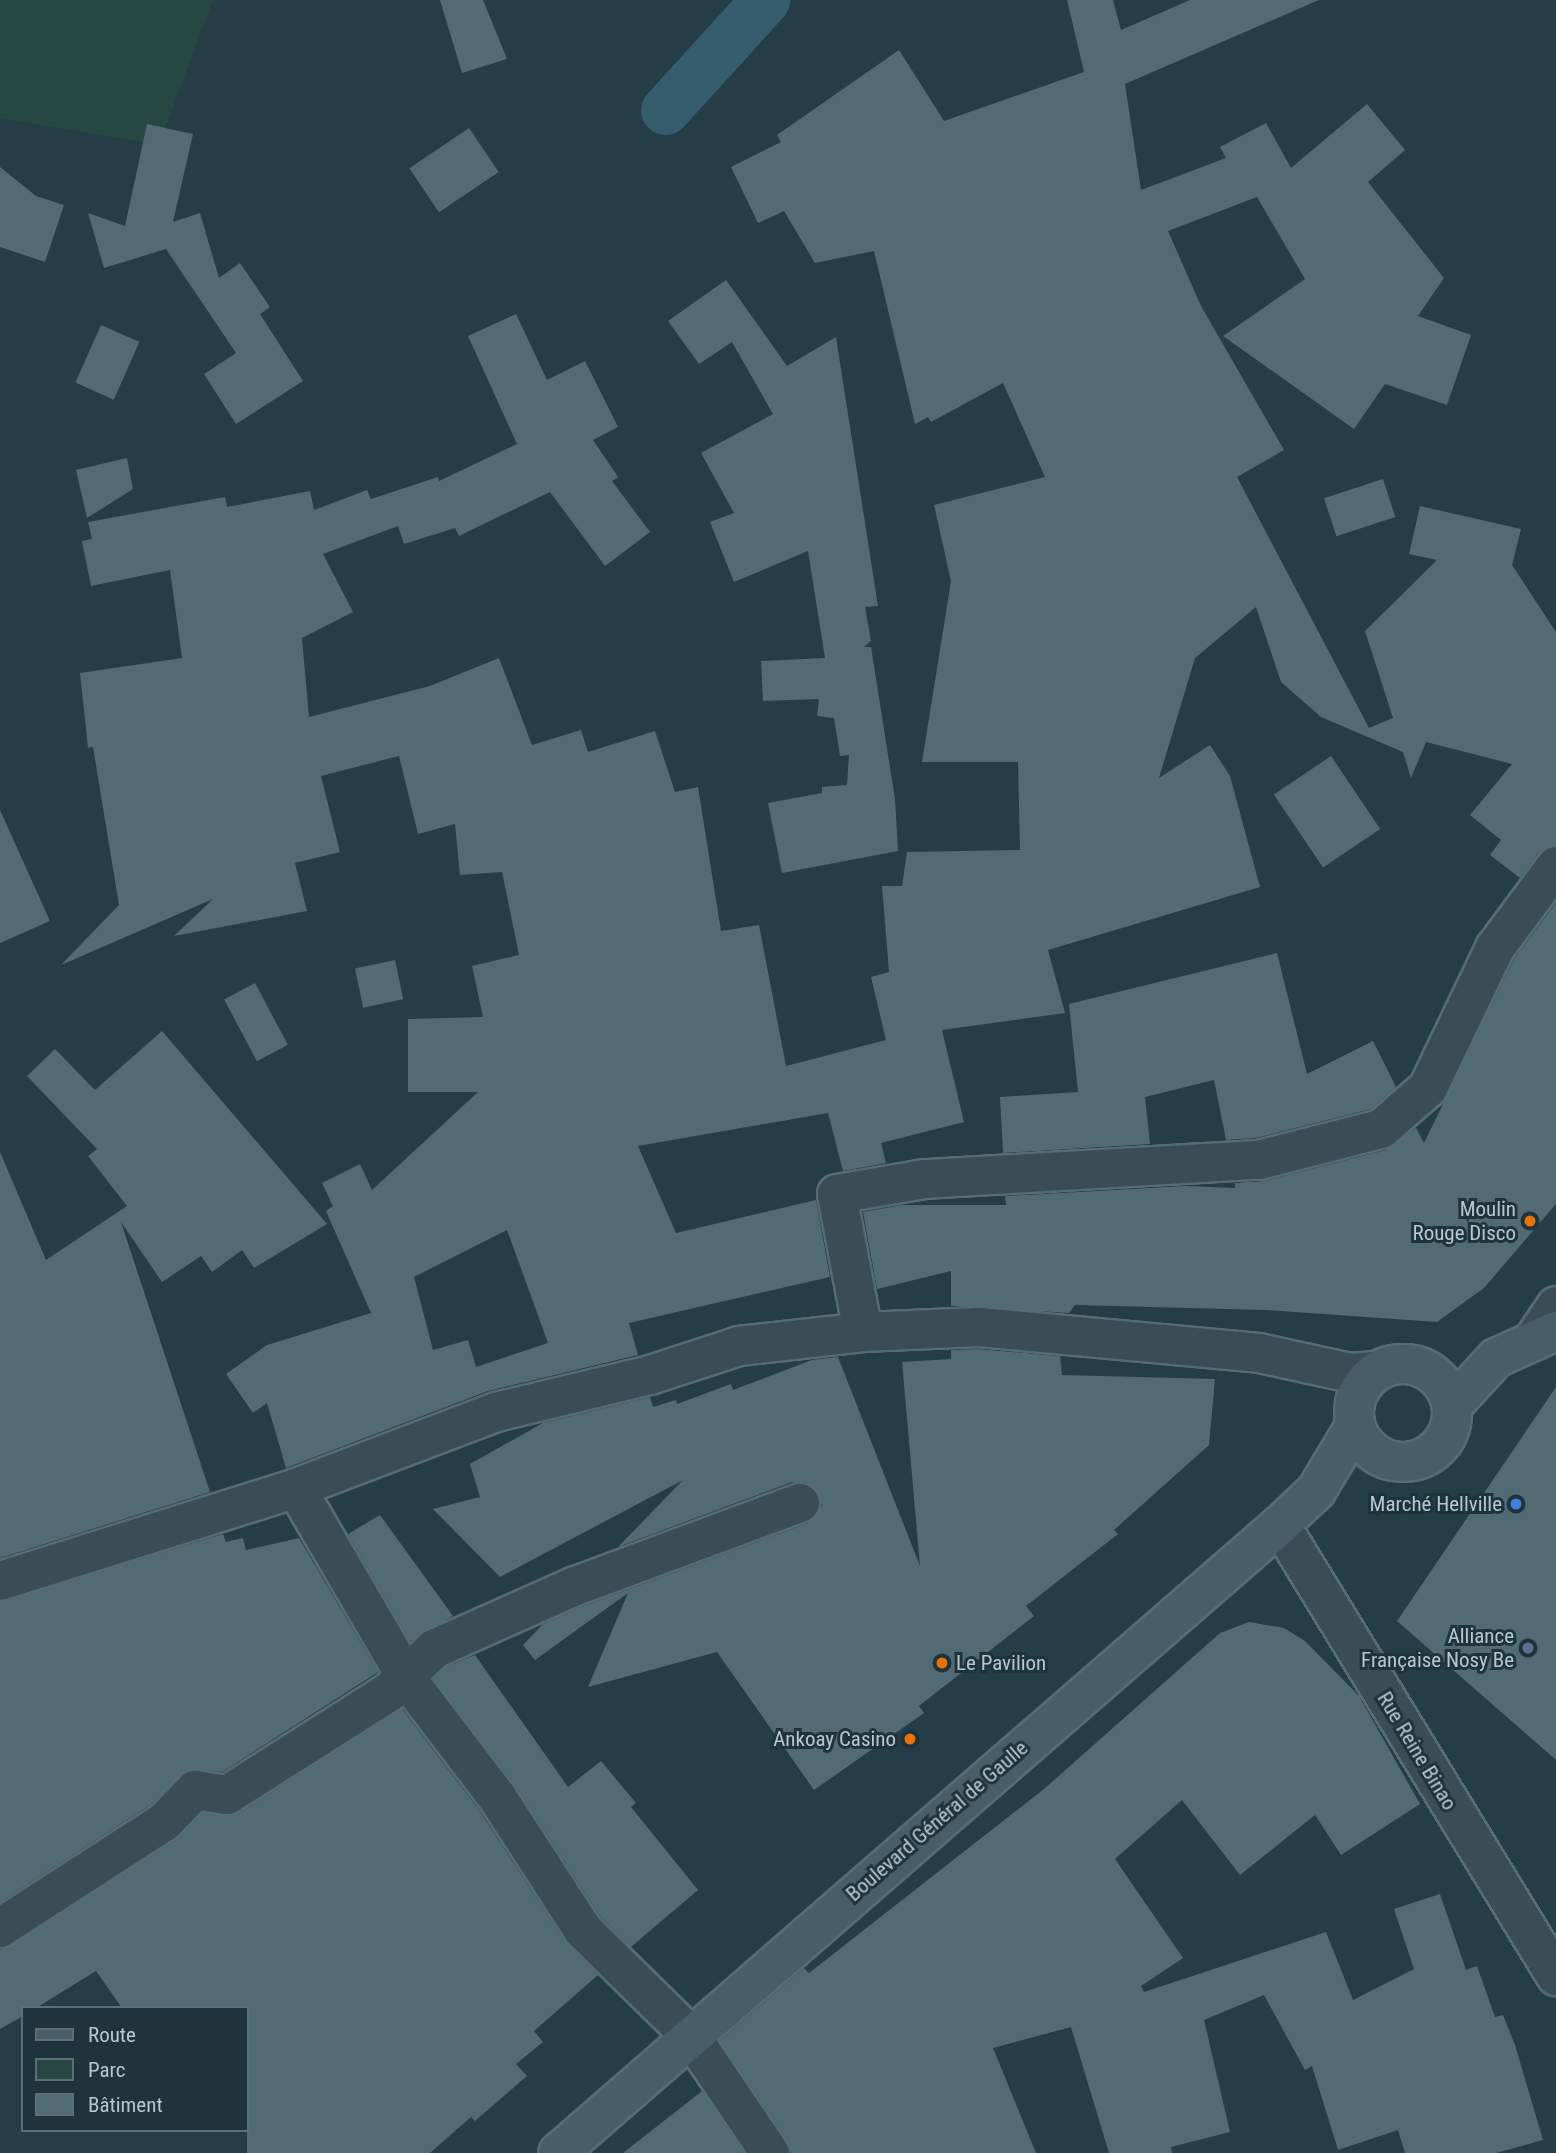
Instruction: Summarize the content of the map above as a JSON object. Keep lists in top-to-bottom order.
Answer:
{
  "streets": {
    "main road": ["Boulevard Général de Gaulle"],
    "street": ["Rue Reine Binao"]
  },
  "crossings": [
    ["Rue Reine Binao", "Boulevard Général de Gaulle"]
  ],
  "places": [
    "Moulin Rouge Disco",
    "Marché Hellville",
    "Alliance Française Nosy Be",
    "Le Pavilion",
    "Ankoay Casino"
  ],
  "legend": ["Route", "Parc", "Bâtiment"]
}
